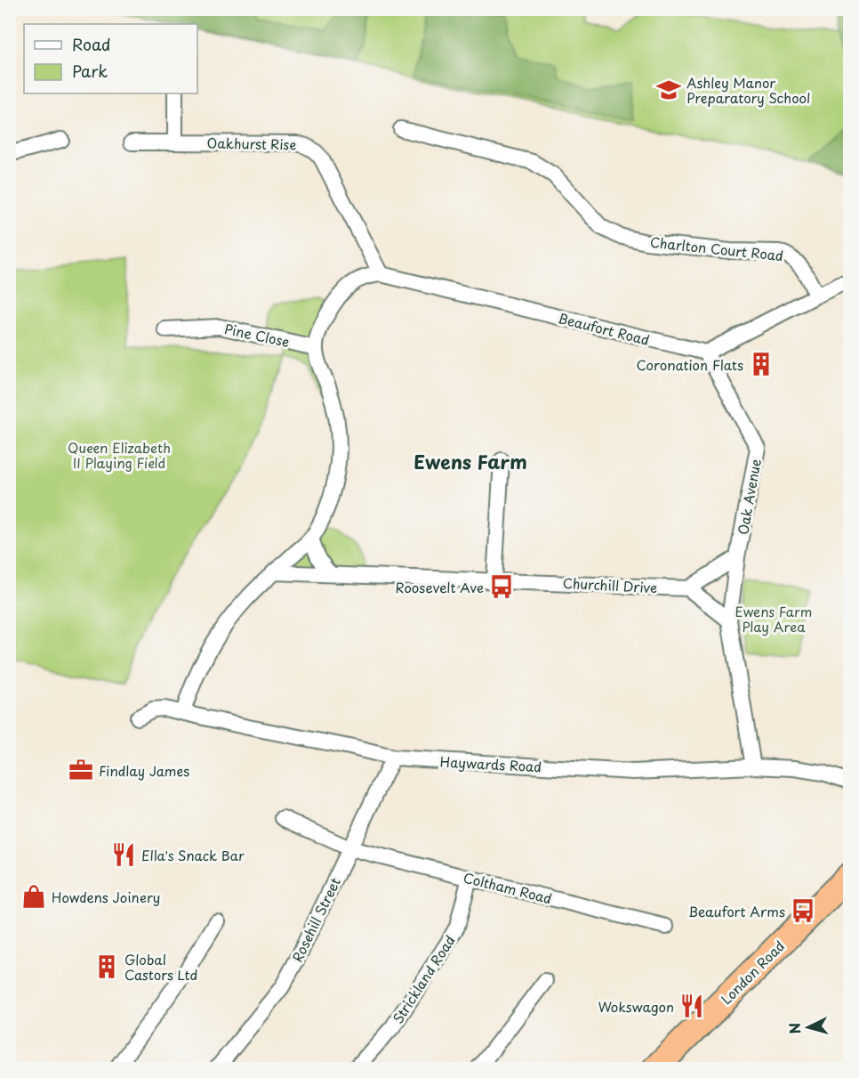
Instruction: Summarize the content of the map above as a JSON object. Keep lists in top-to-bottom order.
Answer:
{
  "streets": {
    "highway": ["London Road"],
    "street": [
      "Oakhurst Rise",
      "Charlton Court Road",
      "Beaufort Road",
      "Pine Close",
      "Oak Avenue",
      "Churchill Drive",
      "Haywards Road",
      "Coltham Road",
      "Rosehill Street",
      "Strickland Road"
    ]
  },
  "crossings": [
    ["Oakhurst Rise", "Beaufort Road"],
    ["Beaufort Road", "Oak Avenue"],
    ["Haywards Road", "Rosehill Street"],
    ["Coltham Road", "Rosehill Street"],
    ["Coltham Road", "Strickland Road"]
  ],
  "districts": ["Ewens Farm"],
  "parks": ["Queen Elizabeth II Playing Field", "Ewens Farm Play Area"],
  "places": {
    "school or university": ["Ashley Manor Preparatory School"],
    "building": ["Coronation Flats", "Global Castors Ltd"],
    "bus stop": ["Roosevelt Ave", "Beaufort Arms"],
    "office": ["Findlay James"],
    "restaurant": ["Ella's Snack Bar", "Wokswagon"],
    "shop": ["Howdens Joinery"]
  },
  "legend": ["Road", "Park"],
  "north": "left"
}
